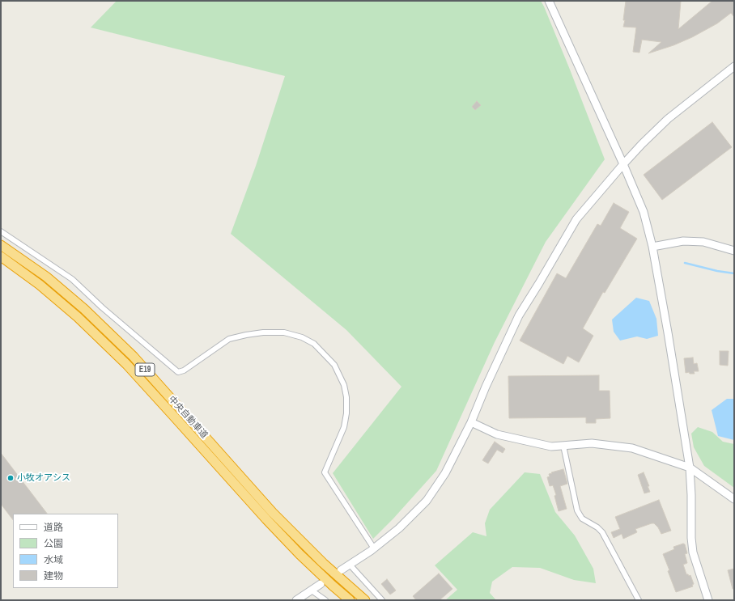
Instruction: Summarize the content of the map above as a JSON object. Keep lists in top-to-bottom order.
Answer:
{
  "streets": {
    "highway": ["E19", "中央自動車道"]
  },
  "places": ["小牧オアシス"],
  "legend": [
    "道路",
    "公園",
    "水域",
    "建物"
  ]
}
